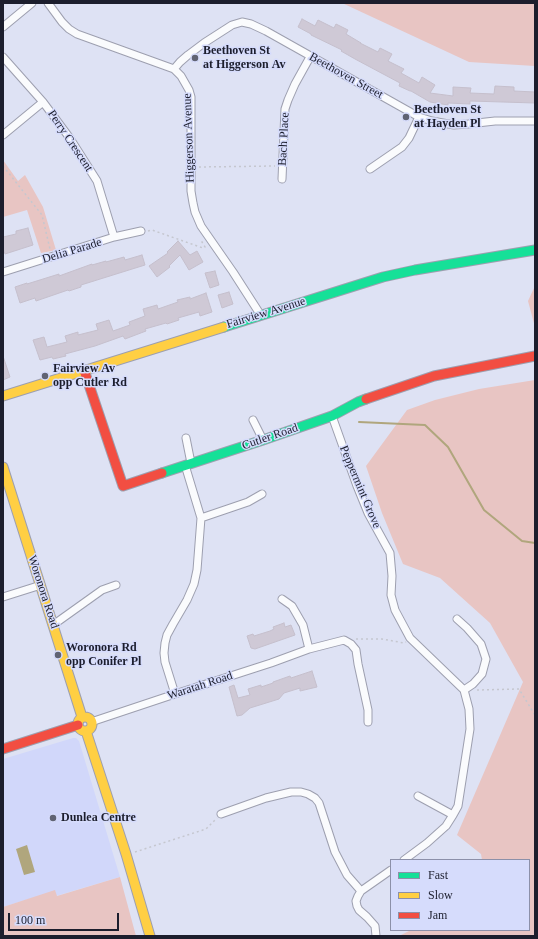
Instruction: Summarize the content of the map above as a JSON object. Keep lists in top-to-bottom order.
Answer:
{
  "streets": {
    "street": [
      "Beethoven Street",
      "Higgerson Avenue",
      "Bach Place",
      "Perry Crescent",
      "Delia Parade",
      "Fairview Avenue",
      "Cutler Road",
      "Peppermint Grove",
      "Woronora Road",
      "Waratah Road"
    ]
  },
  "crossings": [
    ["Beethoven Street", "Higgerson Avenue"],
    ["Beethoven Street", "Bach Place"],
    ["Higgerson Avenue", "Fairview Avenue"],
    ["Perry Crescent", "Delia Parade"],
    ["Fairview Avenue", "Cutler Road"],
    ["Cutler Road", "Peppermint Grove"]
  ],
  "places": [
    "Beethoven St at Higgerson Av",
    "Beethoven St at Hayden Pl",
    "Fairview Av opp Cutler Rd",
    "Woronora Rd opp Conifer Pl",
    "Dunlea Centre"
  ],
  "legend": ["Fast", "Slow", "Jam"],
  "scale_bar": "100 m"
}
